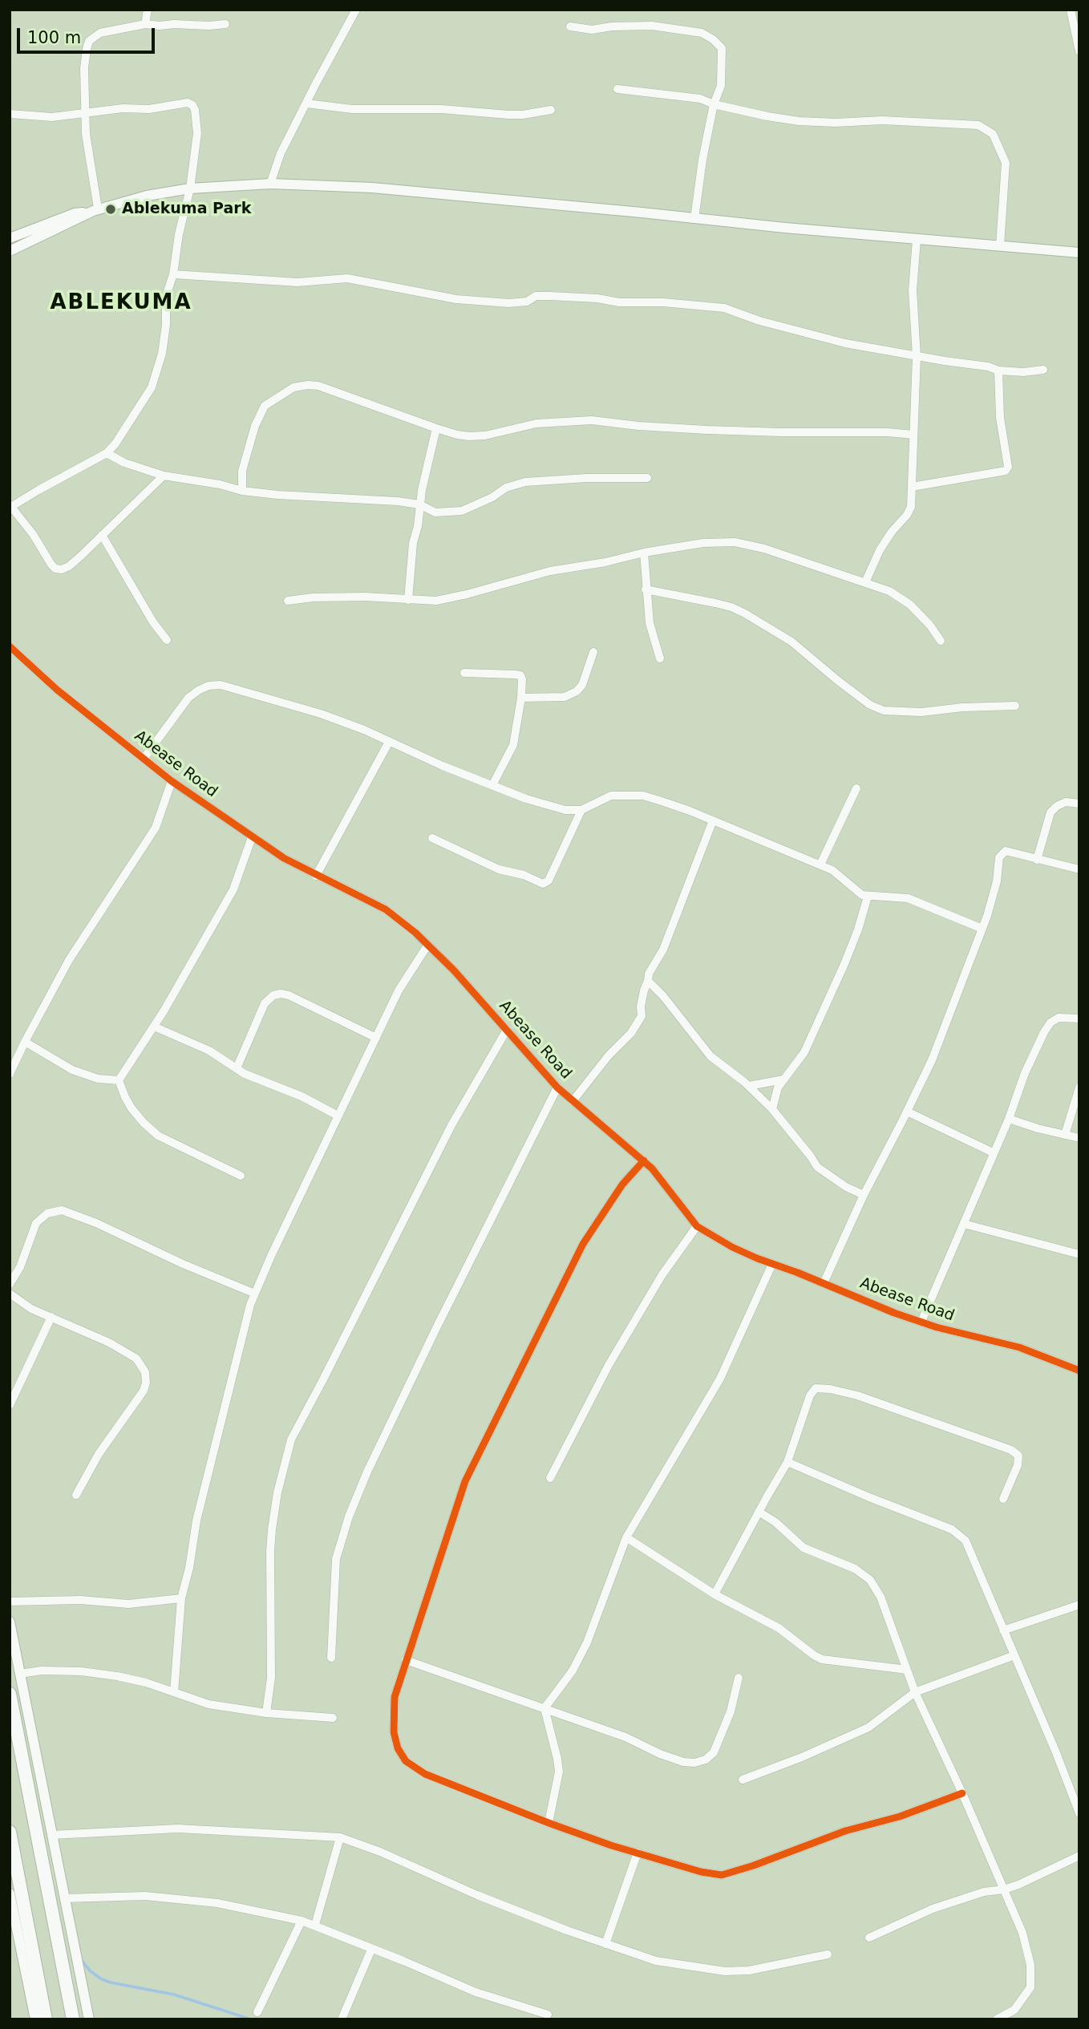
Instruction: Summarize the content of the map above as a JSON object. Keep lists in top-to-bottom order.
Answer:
{
  "streets": {
    "street": ["Abease Road"]
  },
  "districts": ["ABLEKUMA"],
  "places": ["Ablekuma Park"],
  "scale_bar": "100 m"
}
